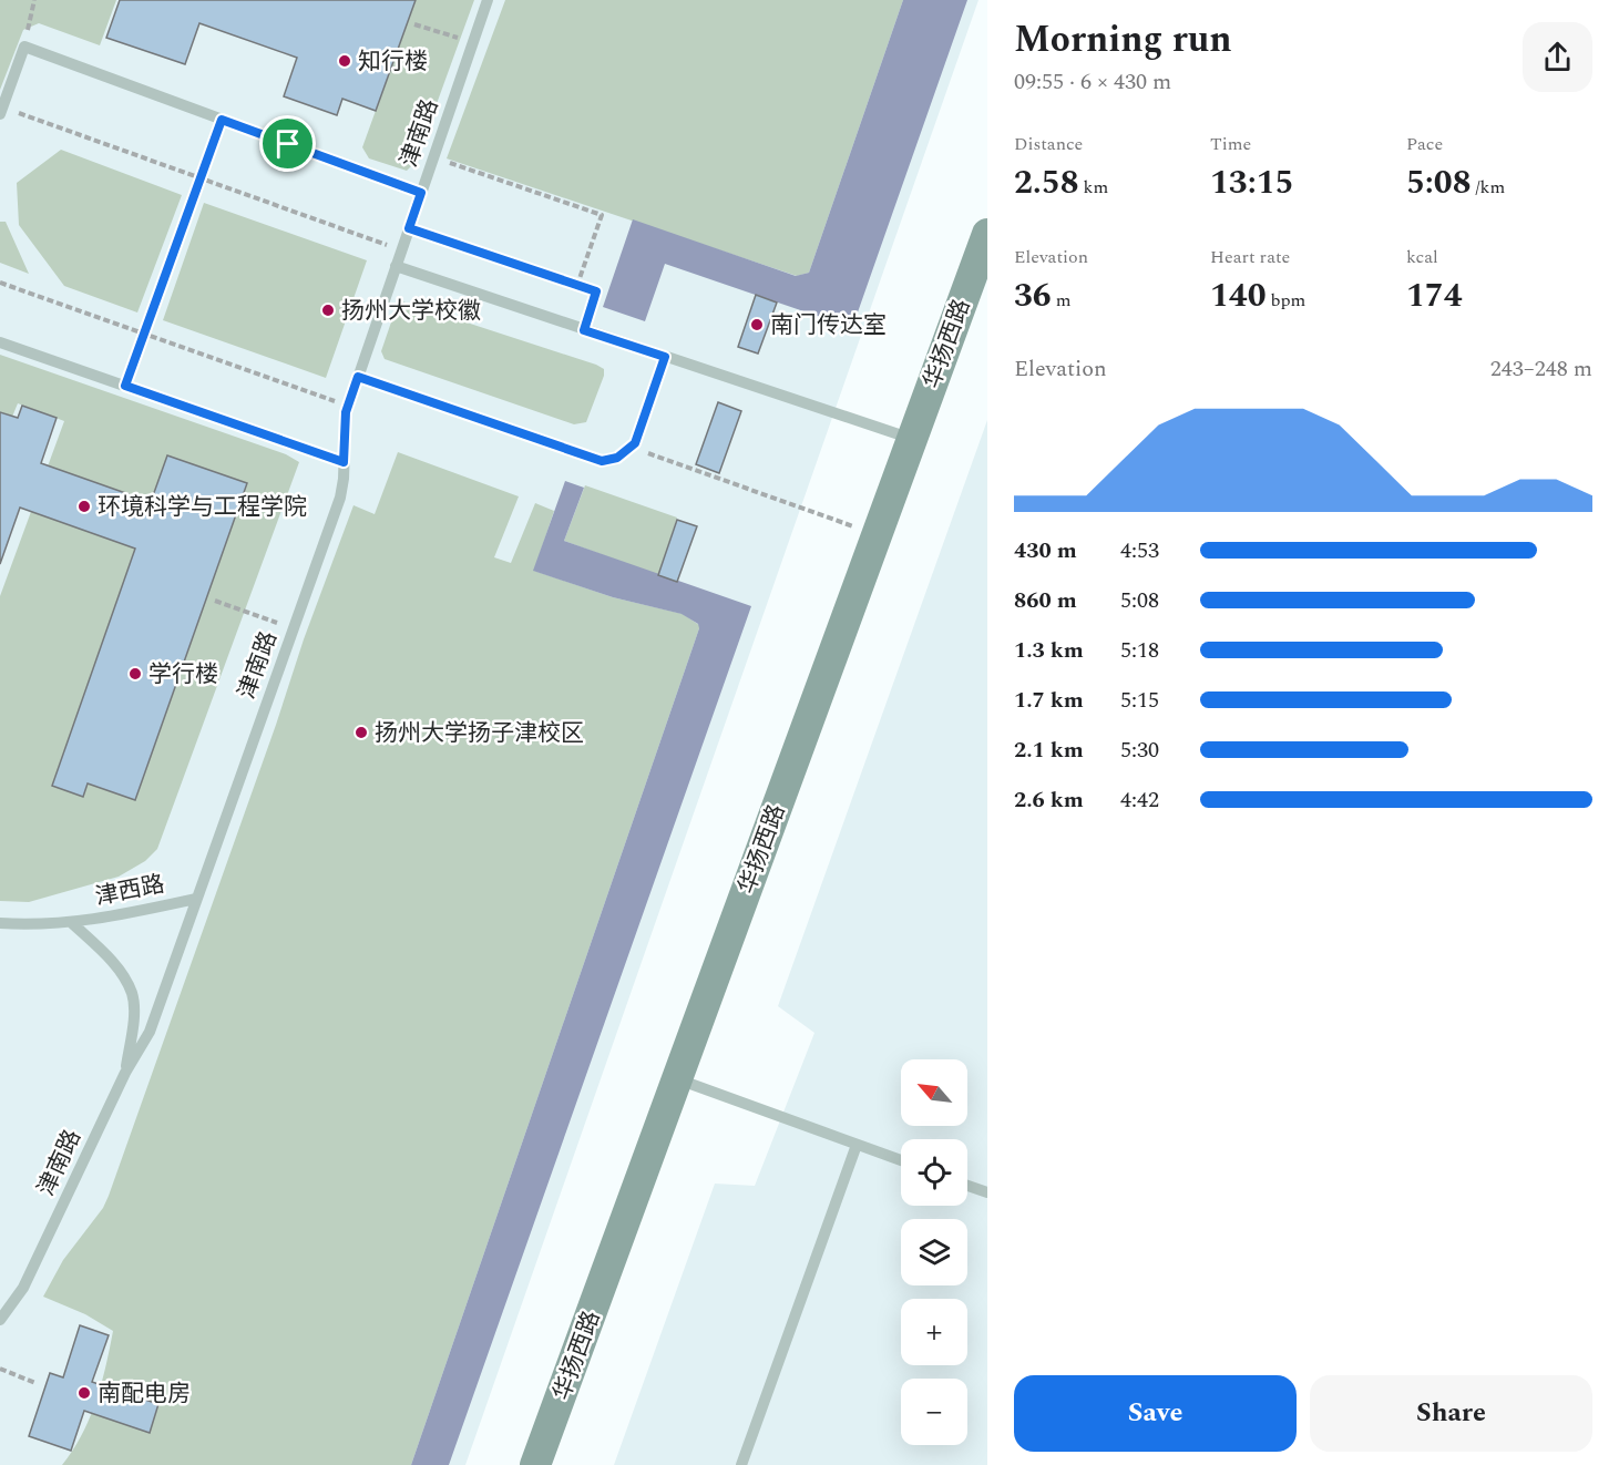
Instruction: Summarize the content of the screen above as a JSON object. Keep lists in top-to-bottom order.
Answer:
{
  "streets": {
    "main road": ["华扬西路"],
    "lane": ["津南路", "津西路"]
  },
  "crossings": [
    ["津南路", "津西路"]
  ],
  "places": [
    "知行楼",
    "扬州大学校徽",
    "南门传达室",
    "环境科学与工程学院",
    "学行楼",
    "扬州大学扬子津校区",
    "南配电房"
  ],
  "north": "top left",
  "page": {
    "heading": ["Morning run", "09:55 · 6 × 430 m"],
    "stats": [
      ["Distance", "2.58 km"],
      ["Time", "13:15"],
      ["Pace", "5:08 /km"],
      ["Elevation", "36 m"],
      ["Heart rate", "140 bpm"],
      ["kcal", "174"]
    ],
    "chart": ["Elevation", "243–248 m"],
    "list": [
      {
        "name": "430 m",
        "note": "4:53"
      },
      {
        "name": "860 m",
        "note": "5:08"
      },
      {
        "name": "1.3 km",
        "note": "5:18"
      },
      {
        "name": "1.7 km",
        "note": "5:15"
      },
      {
        "name": "2.1 km",
        "note": "5:30"
      },
      {
        "name": "2.6 km",
        "note": "4:42"
      }
    ],
    "map_buttons": ["+", "−"],
    "buttons": ["Save", "Share"]
  }
}
